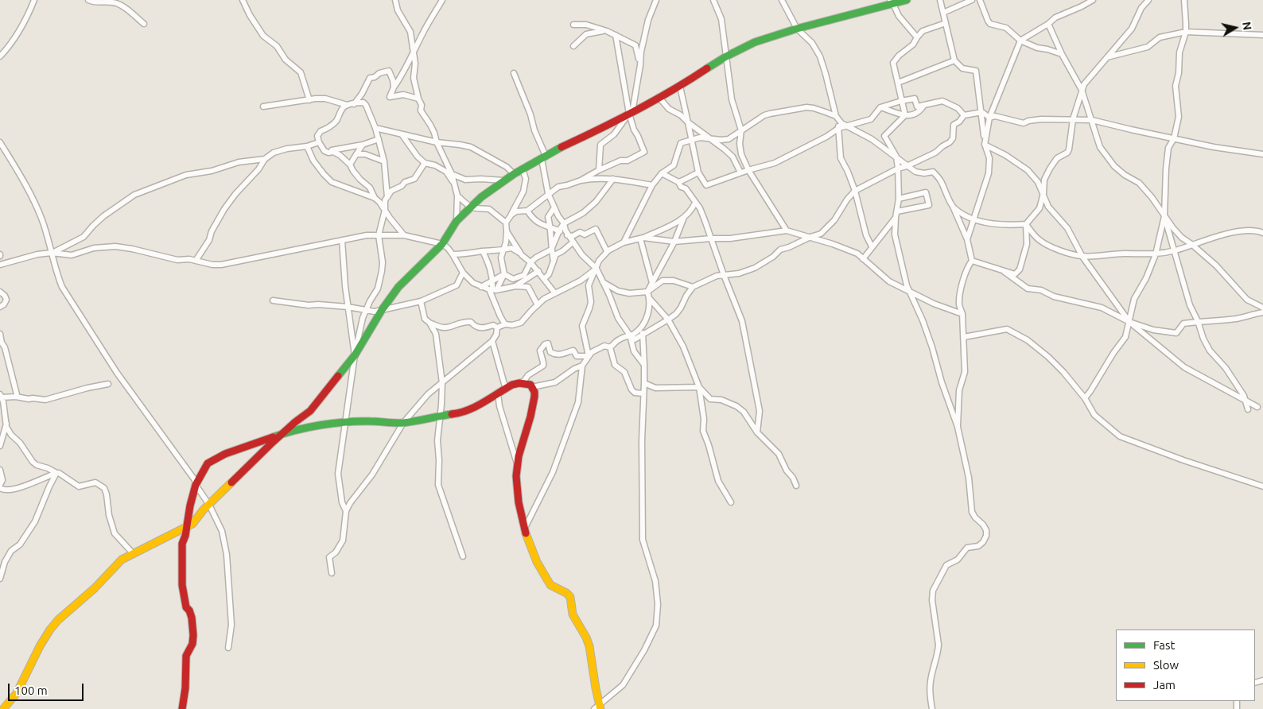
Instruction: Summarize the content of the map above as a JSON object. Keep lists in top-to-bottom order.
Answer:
{
  "legend": ["Fast", "Slow", "Jam"],
  "scale_bar": "100 m",
  "north": "right"
}
